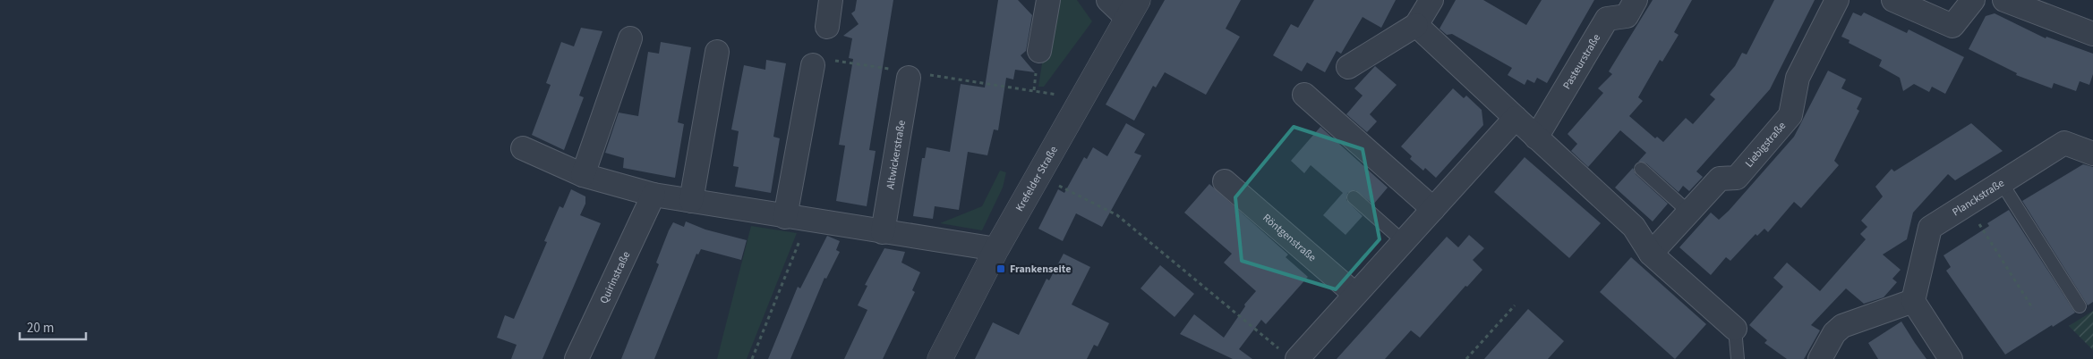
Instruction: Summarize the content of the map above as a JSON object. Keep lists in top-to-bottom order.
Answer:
{
  "streets": {
    "street": [
      "Pasteurstraße",
      "Liebigstraße",
      "Altwickerstraße",
      "Krefelder Straße",
      "Planckstraße",
      "Röntgenstraße",
      "Quirinstraße"
    ]
  },
  "places": {
    "transit": ["Frankenseite"]
  },
  "scale_bar": "20 m"
}
